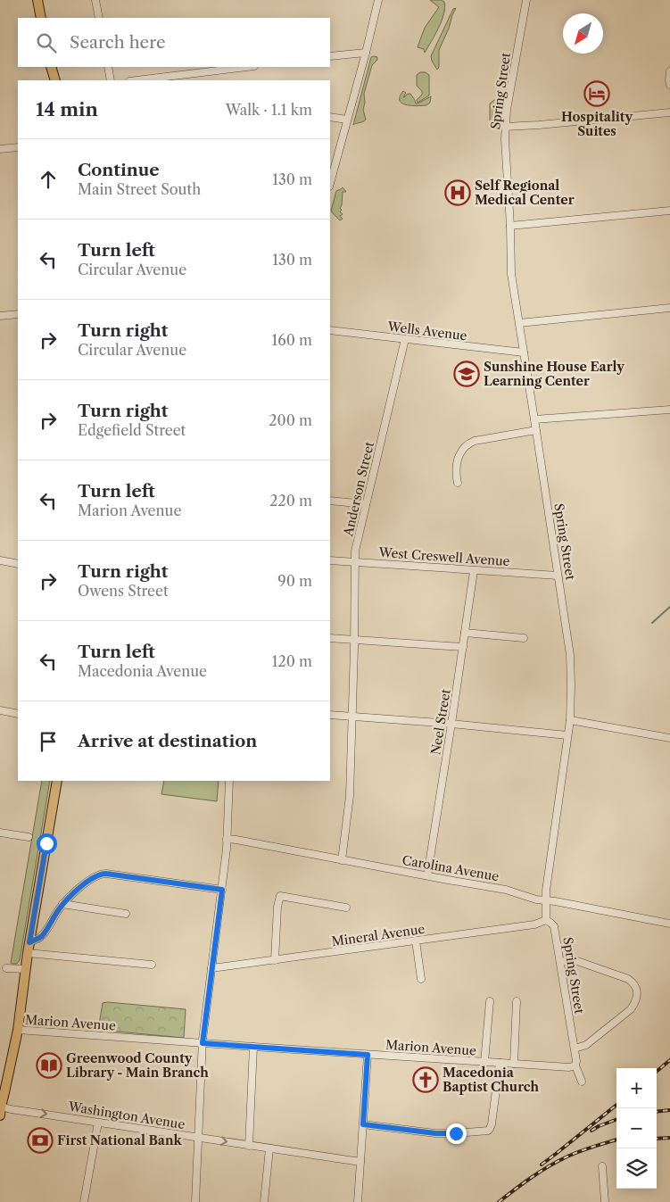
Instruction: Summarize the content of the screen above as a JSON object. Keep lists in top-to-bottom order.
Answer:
{
  "streets": {
    "street": [
      "Spring Street",
      "Wells Avenue",
      "Anderson Street",
      "West Creswell Avenue",
      "Neel Street",
      "Carolina Avenue",
      "Mineral Avenue",
      "Marion Avenue",
      "Washington Avenue"
    ]
  },
  "crossings": [
    ["Spring Street", "Wells Avenue"],
    ["Spring Street", "West Creswell Avenue"],
    ["Spring Street", "Carolina Avenue"],
    ["Spring Street", "Mineral Avenue"],
    ["Spring Street", "Marion Avenue"],
    ["Wells Avenue", "Anderson Street"],
    ["Anderson Street", "West Creswell Avenue"],
    ["Anderson Street", "Carolina Avenue"],
    ["West Creswell Avenue", "Neel Street"],
    ["Neel Street", "Carolina Avenue"]
  ],
  "one_way": ["Washington Avenue"],
  "places": {
    "hotel": ["Hospitality Suites"],
    "hospital": ["Self Regional Medical Center"],
    "school or university": ["Sunshine House Early Learning Center"],
    "library": ["Greenwood County Library - Main Branch"],
    "church": ["Macedonia Baptist Church"],
    "bank": ["First National Bank"]
  },
  "north": "bottom left",
  "page": {
    "search": "Search here",
    "heading": ["14 min", "Walk · 1.1 km"],
    "list": [
      ["Continue", "Main Street South", "130 m"],
      ["Turn left", "Circular Avenue", "130 m"],
      ["Turn right", "Circular Avenue", "160 m"],
      ["Turn right", "Edgefield Street", "200 m"],
      ["Turn left", "Marion Avenue", "220 m"],
      ["Turn right", "Owens Street", "90 m"],
      ["Turn left", "Macedonia Avenue", "120 m"],
      "Arrive at destination"
    ],
    "map_buttons": ["+", "−"]
  }
}
